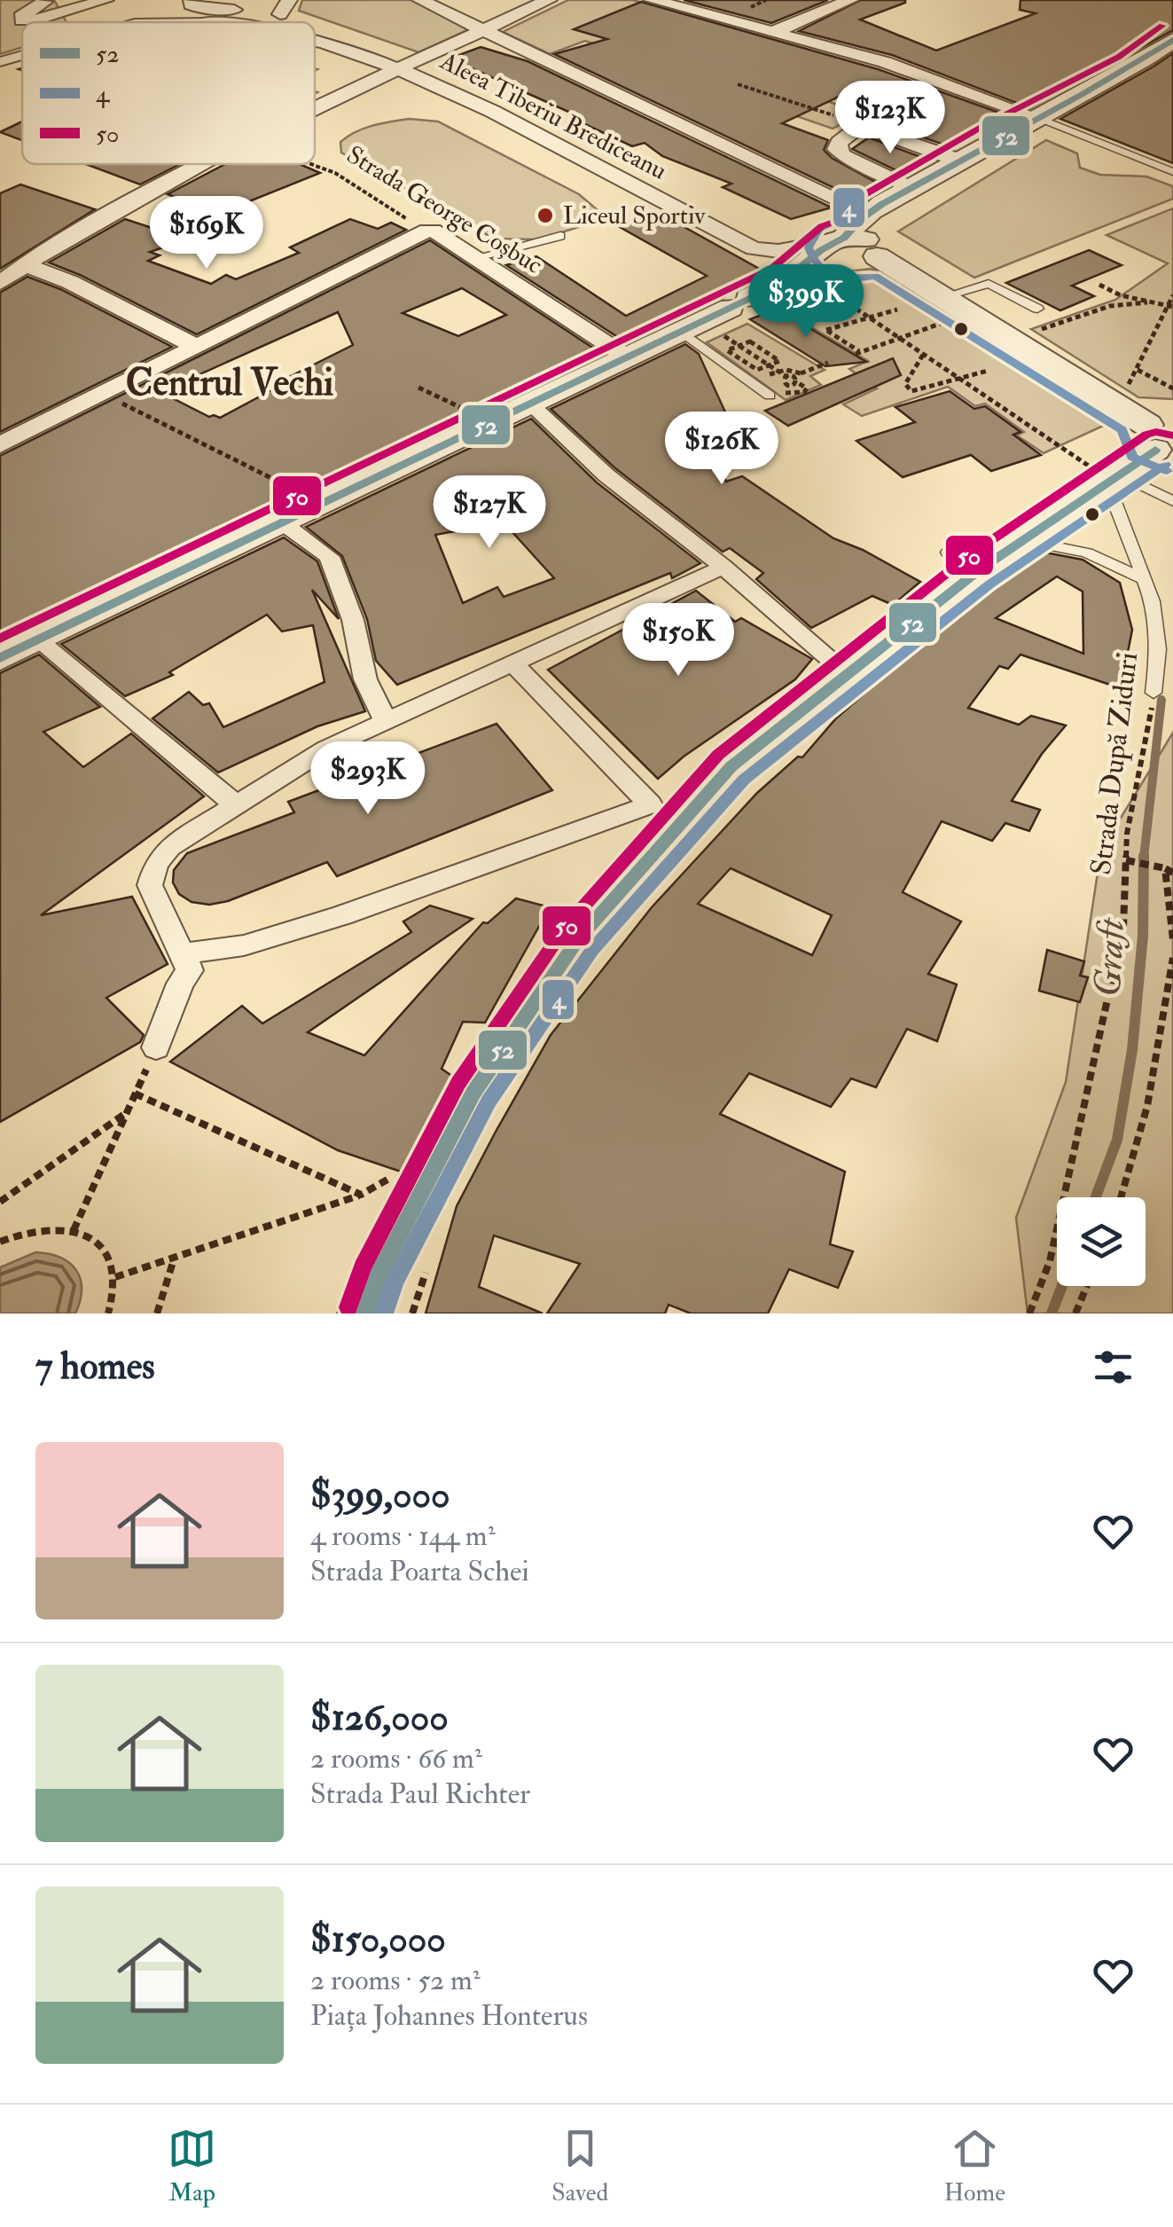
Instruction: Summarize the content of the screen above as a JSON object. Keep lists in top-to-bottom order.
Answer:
{
  "streets": {
    "street": ["Aleea Tiberiu Brediceanu", "Strada George Coșbuc"],
    "lane": ["Strada După Ziduri"]
  },
  "districts": ["Centrul Vechi"],
  "water": ["Graft"],
  "places": ["Liceul Sportiv"],
  "lines": ["transit line 4", "transit line 50", "transit line 52"],
  "legend": ["52", "4", "50"],
  "page": {
    "price": [
      "$123K",
      "$169K",
      "$399K",
      "$126K",
      "$127K",
      "$150K",
      "$293K"
    ],
    "heading": "7 homes",
    "list": [
      {
        "name": "$399,000",
        "note": "4 rooms · 144 m² · Strada Poarta Schei"
      },
      {
        "name": "$126,000",
        "note": "2 rooms · 66 m² · Strada Paul Richter"
      },
      {
        "name": "$150,000",
        "note": "2 rooms · 52 m² · Piața Johannes Honterus"
      }
    ],
    "tabs": ["Map", "Saved", "Home"]
  }
}
